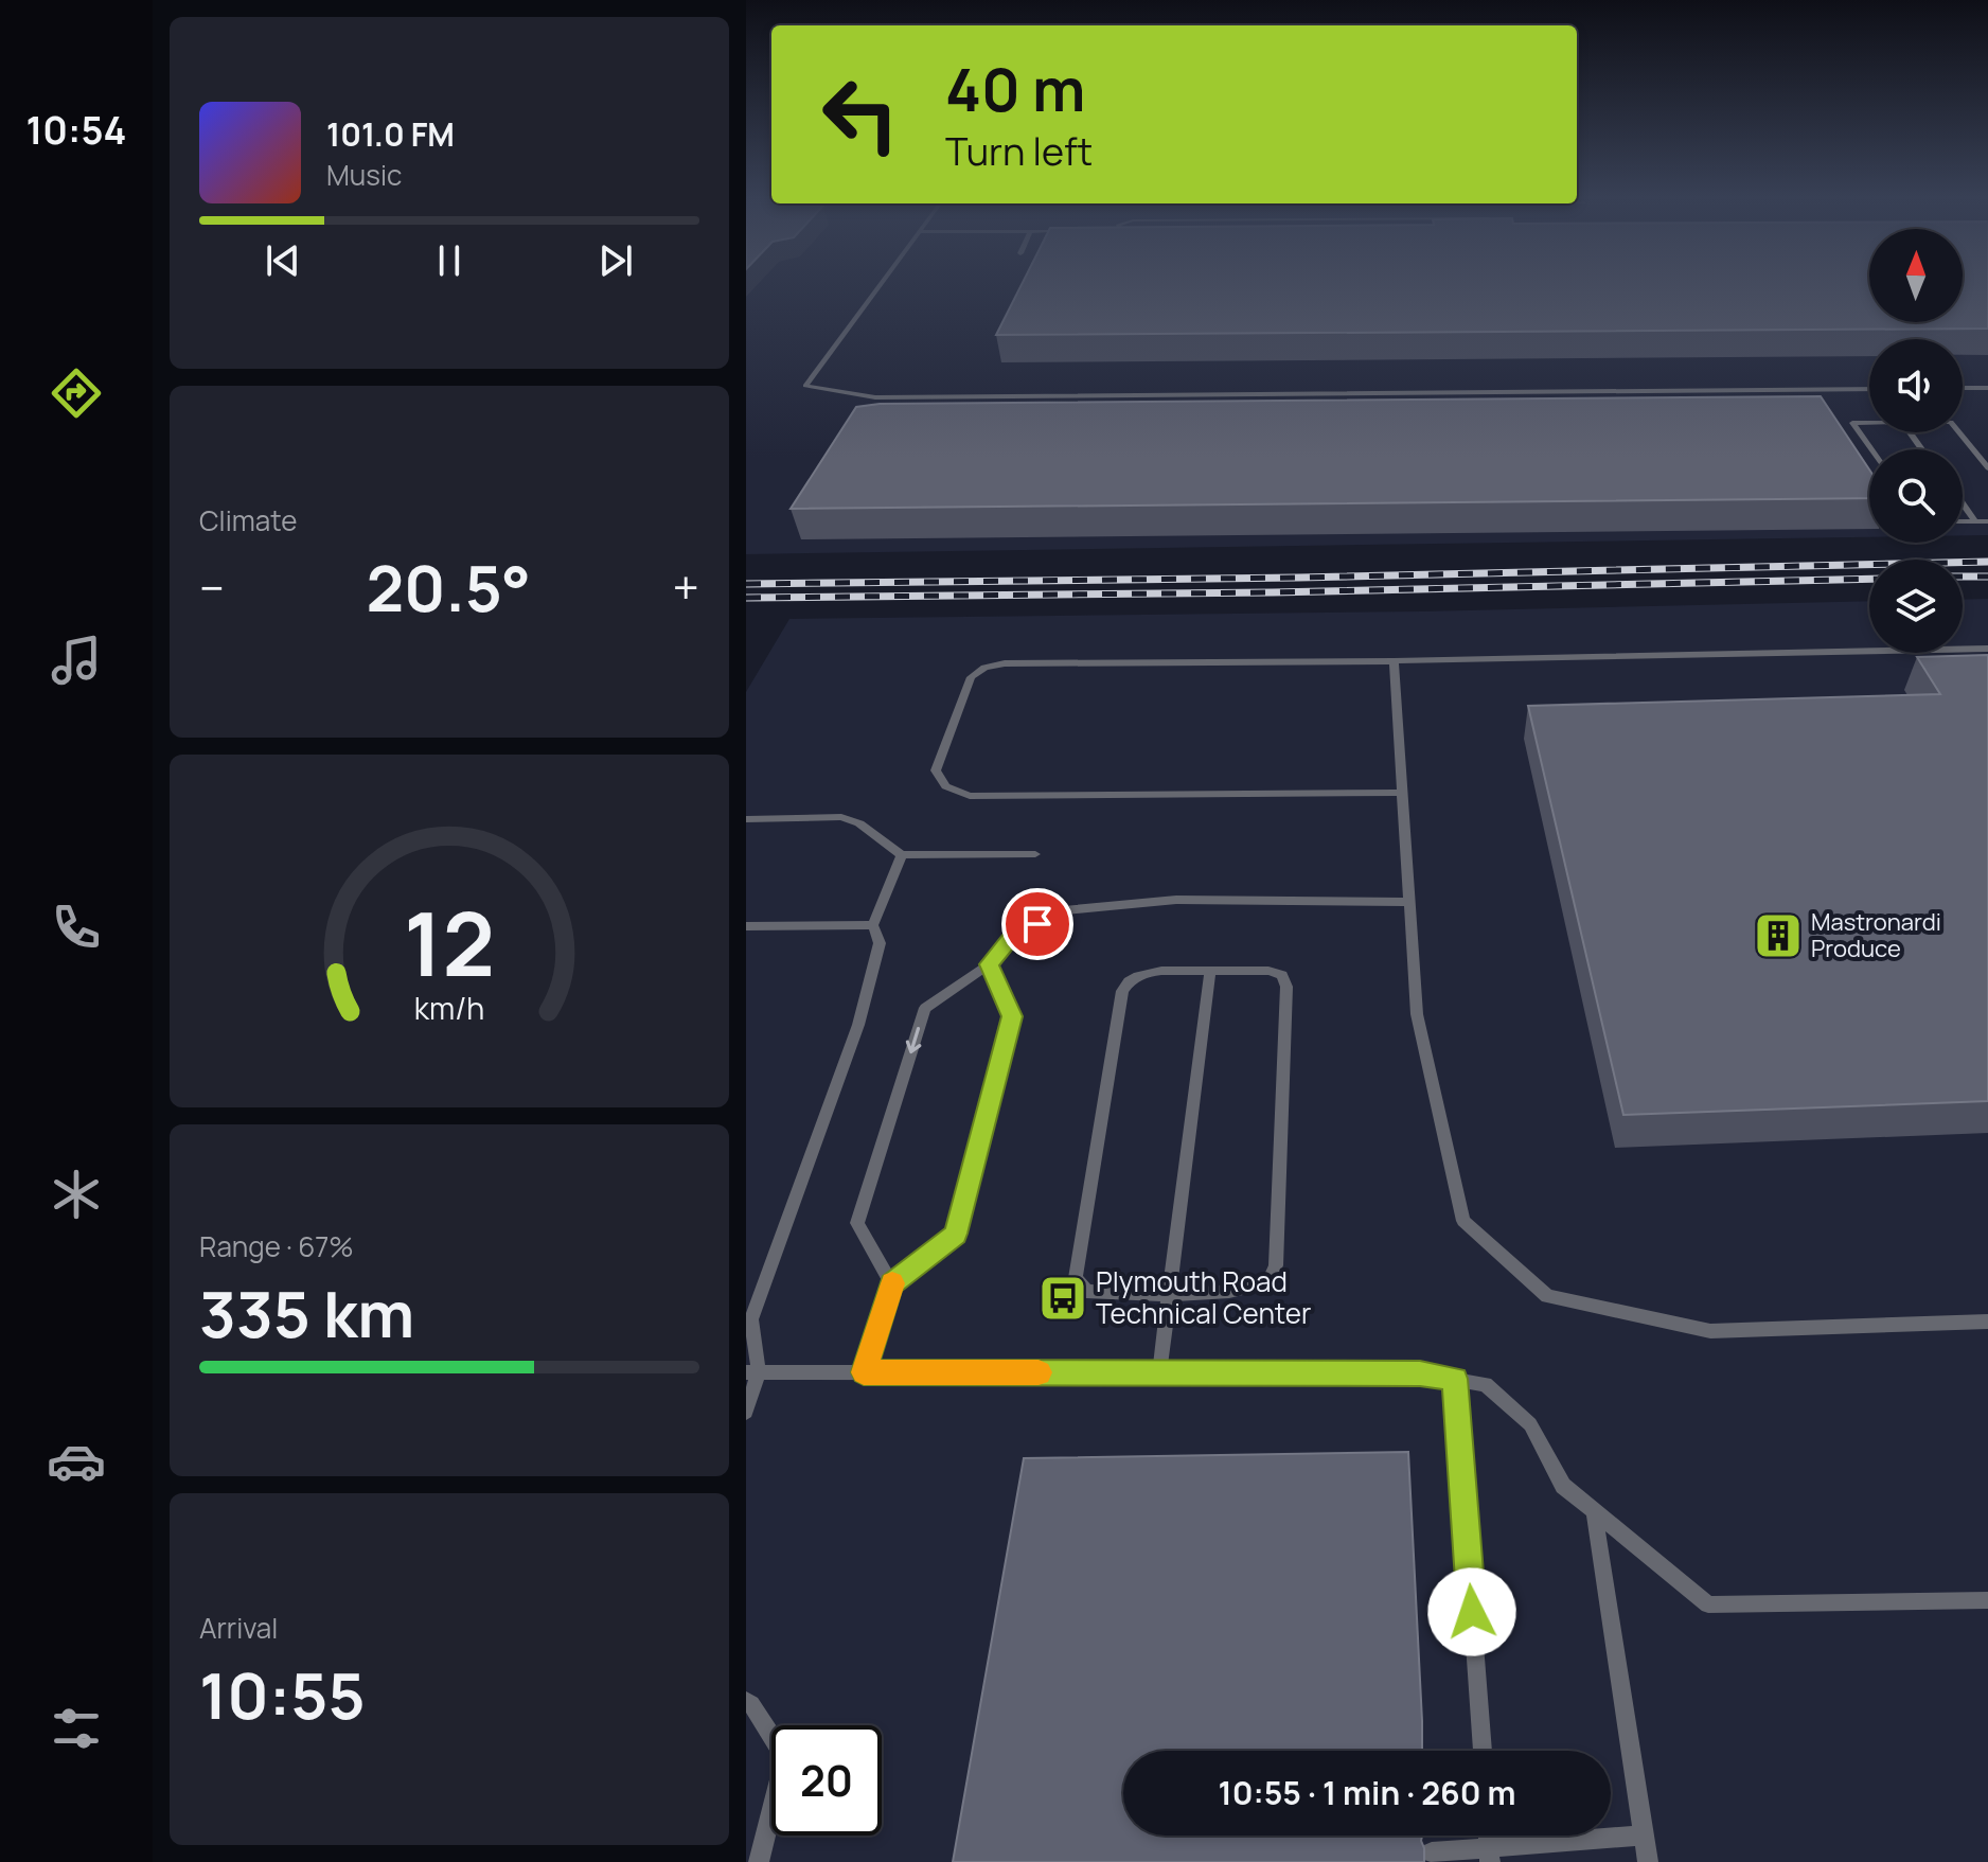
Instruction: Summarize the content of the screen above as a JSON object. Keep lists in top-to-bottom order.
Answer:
{
  "places": {
    "building": ["Mastronardi Produce"],
    "bus stop": ["Plymouth Road Technical Center"]
  },
  "north": "top",
  "page": {
    "tabs": "10:54",
    "turn": ["40 m", "Turn left"],
    "song": ["101.0 FM", "Music"],
    "tile": [
      "Climate",
      ["Range · 67%", "335 km"],
      ["Arrival", "10:55"]
    ],
    "heat": ["−", "20.5°", "+"],
    "limit": "20",
    "trip": "10:55 · 1 min · 260 m",
    "gauge": ["12", "km/h"]
  }
}
